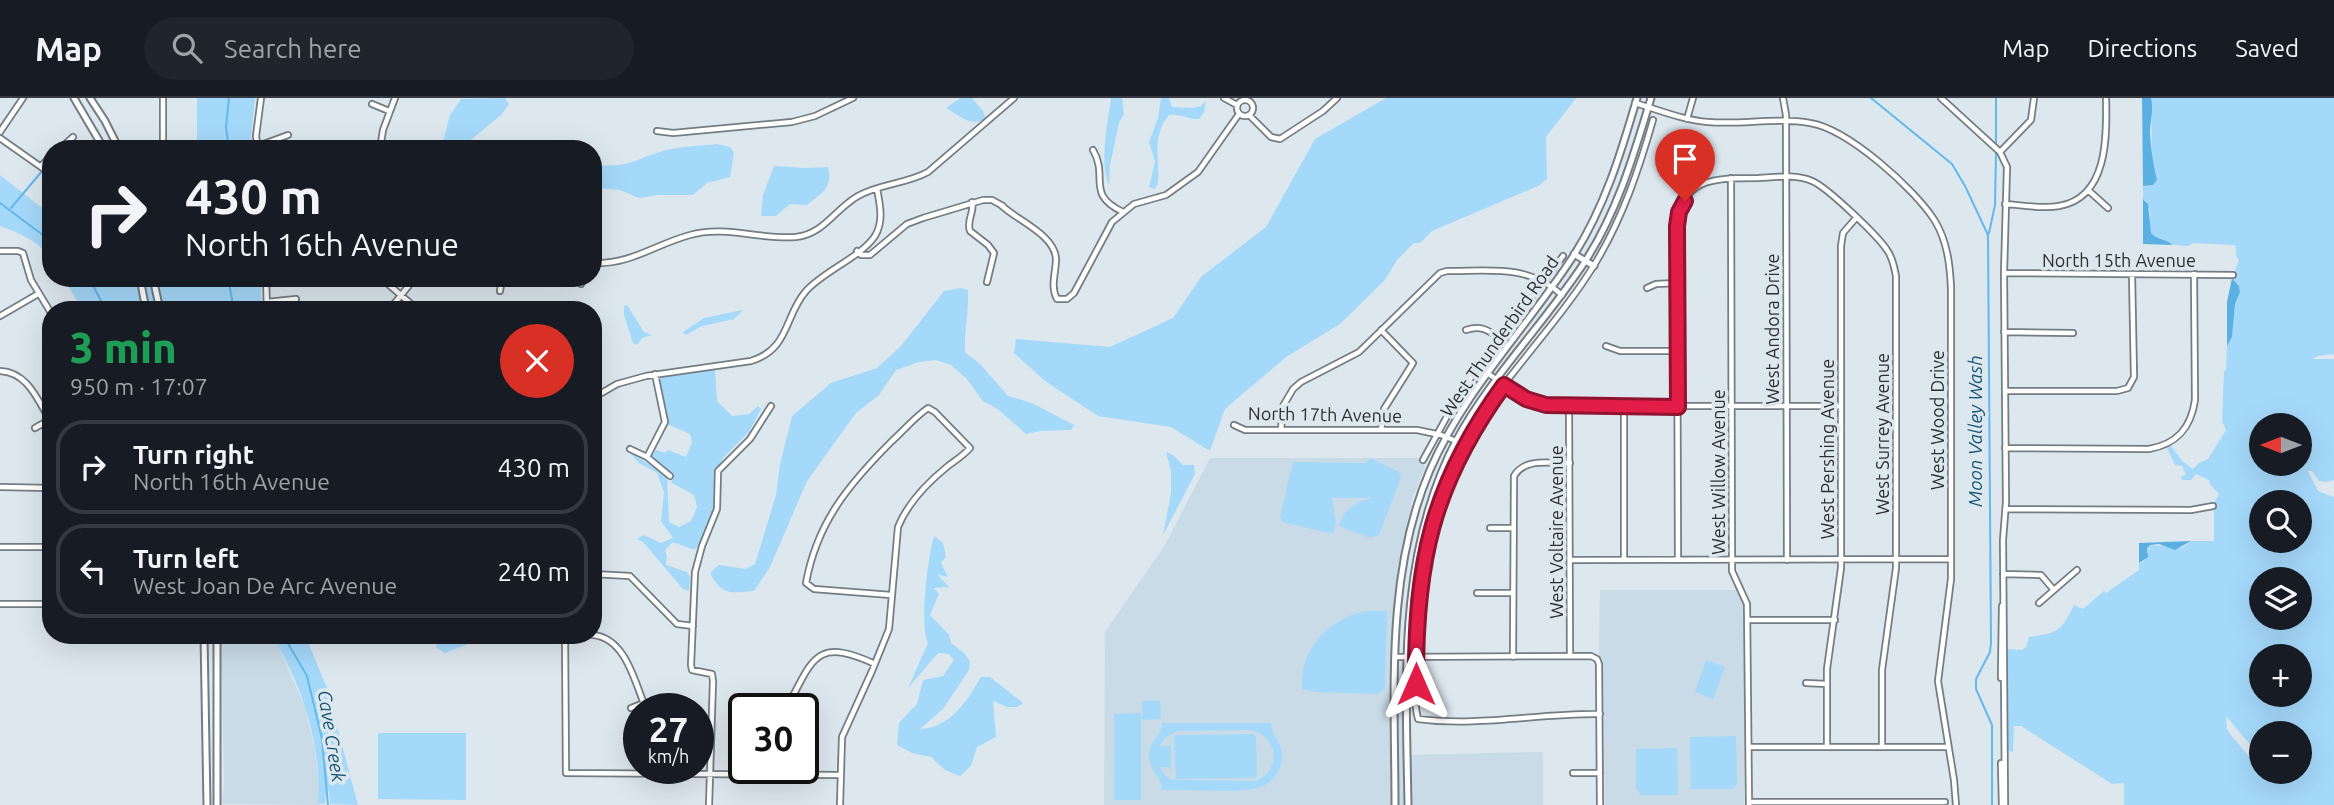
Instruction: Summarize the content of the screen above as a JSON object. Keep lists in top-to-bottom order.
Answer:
{
  "streets": {
    "main road": ["West Thunderbird Road"],
    "street": [
      "North 15th Avenue",
      "West Andora Drive",
      "North 17th Avenue",
      "West Wood Drive",
      "West Surrey Avenue",
      "West Pershing Avenue",
      "West Willow Avenue",
      "West Voltaire Avenue"
    ]
  },
  "crossings": [
    ["West Andora Drive", "West Wood Drive"],
    ["West Andora Drive", "West Surrey Avenue"],
    ["West Thunderbird Road", "North 17th Avenue"],
    ["West Thunderbird Road", "West Wood Drive"],
    ["West Surrey Avenue", "West Pershing Avenue"],
    ["West Surrey Avenue", "West Willow Avenue"]
  ],
  "water": ["Moon Valley Wash", "Cave Creek"],
  "north": "left",
  "page": {
    "header": "Map",
    "search": "Search here",
    "nav": ["Map", "Directions", "Saved"],
    "turn": ["430 m", "North 16th Avenue"],
    "heading": ["3 min", "950 m · 17:07"],
    "map_buttons": ["+", "−"],
    "list": [
      {
        "name": "Turn right",
        "note": "North 16th Avenue",
        "value": "430 m"
      },
      {
        "name": "Turn left",
        "note": "West Joan De Arc Avenue",
        "value": "240 m"
      }
    ],
    "speed": "27 km/h",
    "limit": "30"
  }
}
